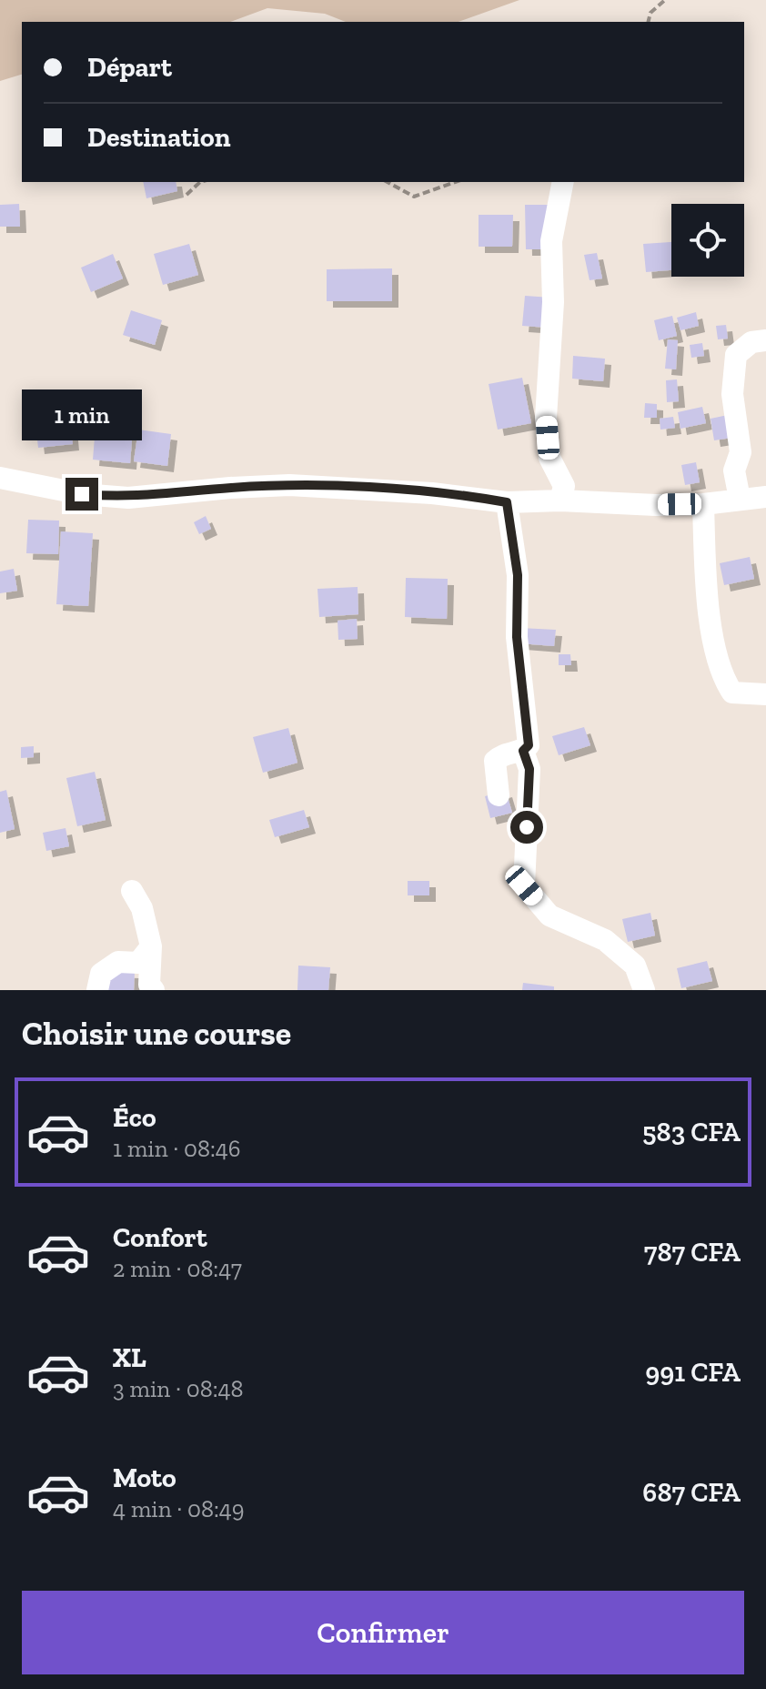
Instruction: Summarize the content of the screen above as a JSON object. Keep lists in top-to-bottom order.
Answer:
{
  "page": {
    "banner": ["Départ", "Destination"],
    "bubble": "1 min",
    "heading": "Choisir une course",
    "list": [
      {
        "name": "Éco",
        "note": "1 min · 08:46",
        "value": "583 CFA"
      },
      {
        "name": "Confort",
        "note": "2 min · 08:47",
        "value": "787 CFA"
      },
      {
        "name": "XL",
        "note": "3 min · 08:48",
        "value": "991 CFA"
      },
      {
        "name": "Moto",
        "note": "4 min · 08:49",
        "value": "687 CFA"
      }
    ],
    "buttons": "Confirmer"
  }
}
